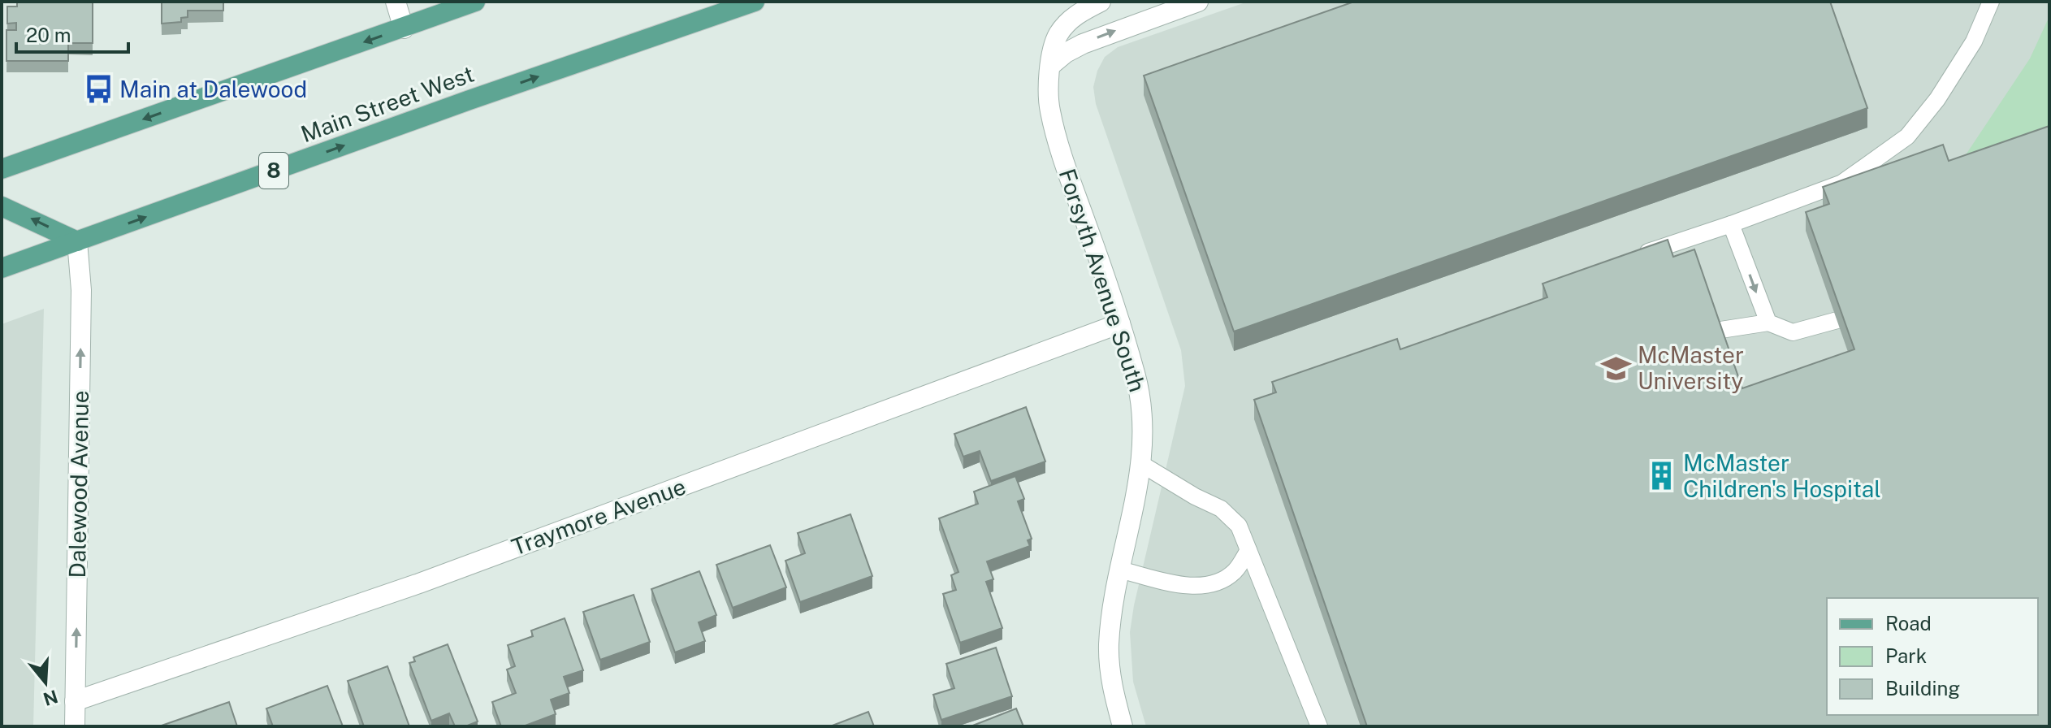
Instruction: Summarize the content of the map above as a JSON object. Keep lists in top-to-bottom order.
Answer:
{
  "streets": {
    "main road": ["Main Street West", "8"],
    "street": ["Forsyth Avenue South", "Dalewood Avenue", "Traymore Avenue"]
  },
  "crossings": [
    ["Main Street West", "Dalewood Avenue"],
    ["Forsyth Avenue South", "Traymore Avenue"],
    ["Dalewood Avenue", "Traymore Avenue"]
  ],
  "one_way": ["Dalewood Avenue"],
  "places": {
    "bus stop": ["Main at Dalewood"],
    "school or university": ["McMaster University"],
    "building": ["McMaster Children's Hospital"]
  },
  "legend": ["Road", "Park", "Building"],
  "scale_bar": "20 m",
  "north": "bottom"
}
